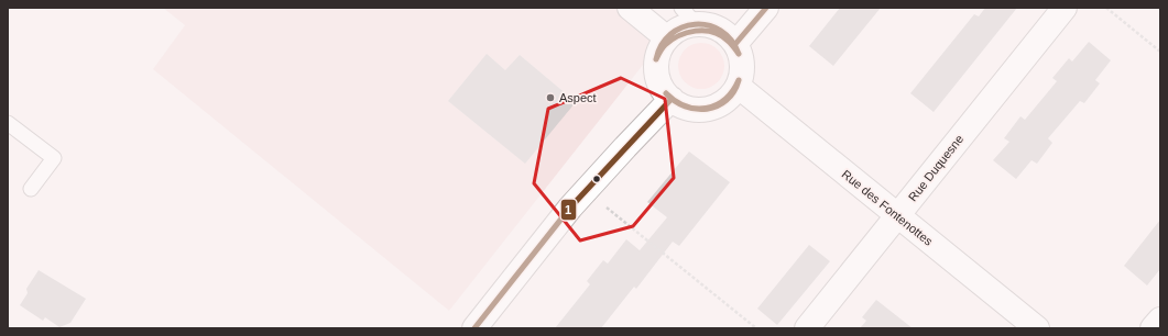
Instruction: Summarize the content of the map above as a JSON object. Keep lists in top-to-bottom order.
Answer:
{
  "streets": {
    "street": ["Rue Duquesne", "Rue des Fontenottes"]
  },
  "crossings": [
    ["Rue Duquesne", "Rue des Fontenottes"]
  ],
  "places": ["Aspect"],
  "lines": ["transit line 1"]
}
